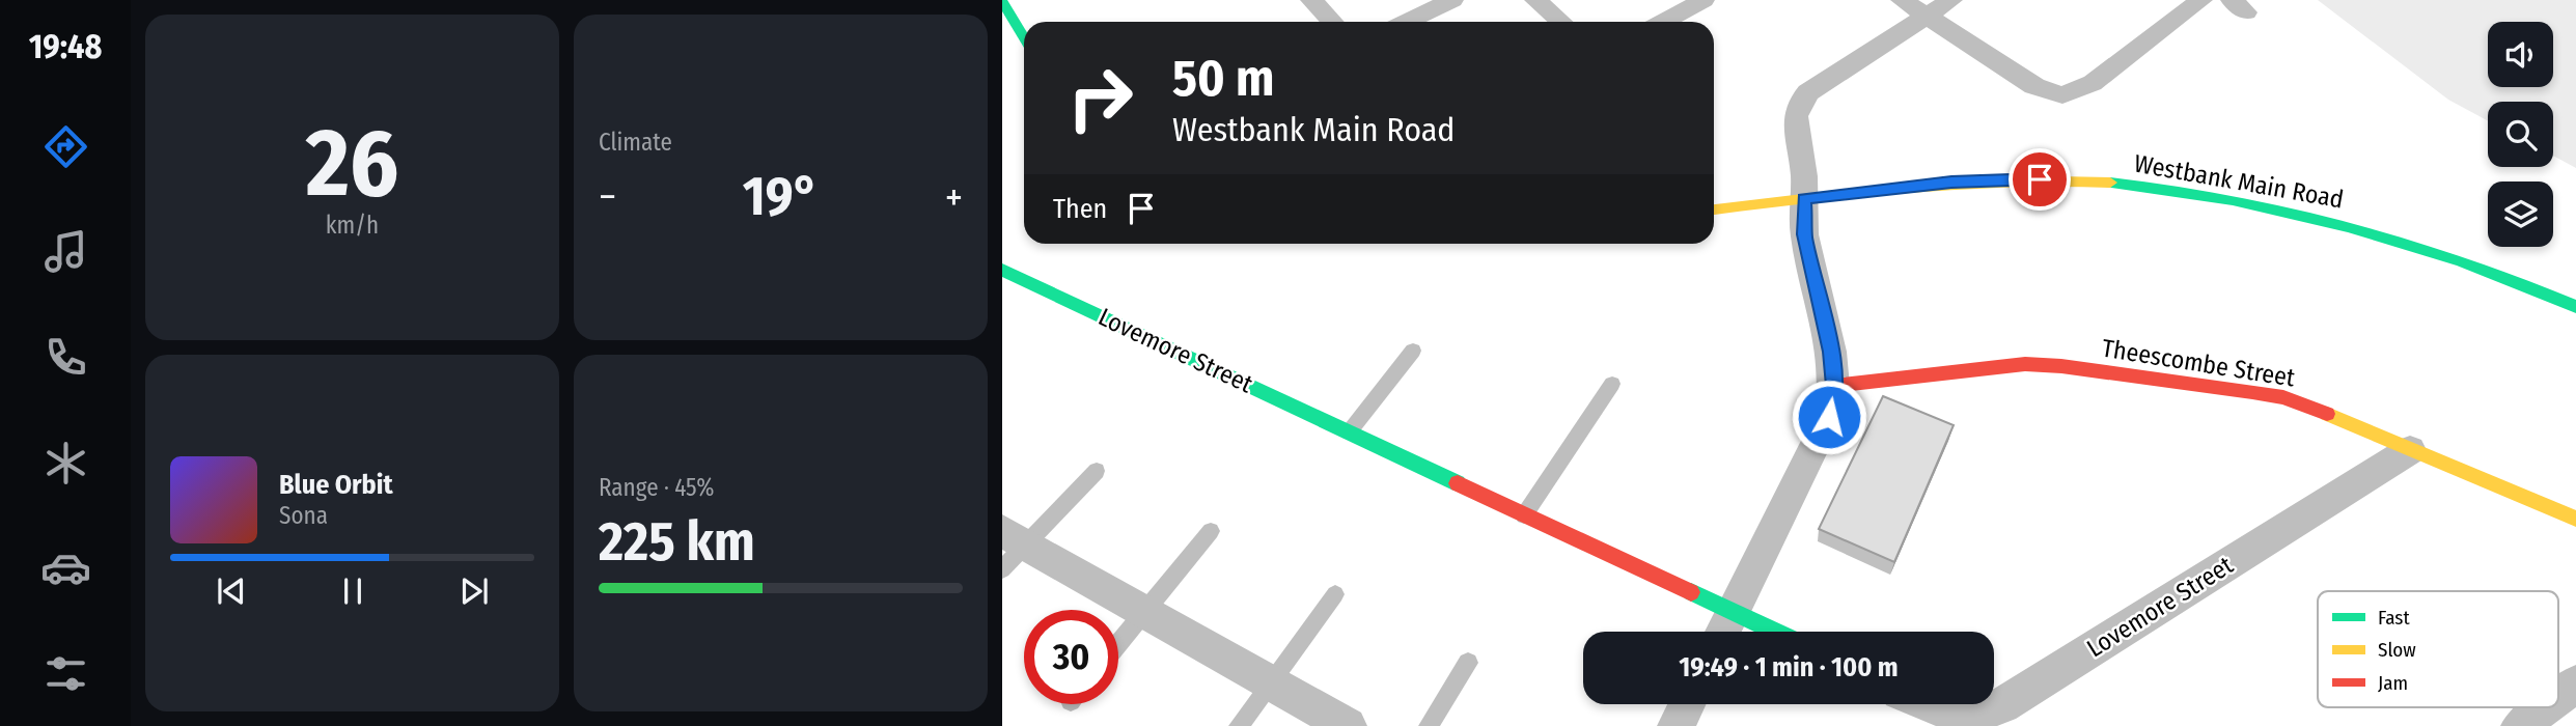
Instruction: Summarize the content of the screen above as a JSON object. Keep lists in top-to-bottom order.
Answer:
{
  "streets": {
    "street": ["Westbank Main Road", "Lovemore Street", "Theescombe Street"]
  },
  "crossings": [
    ["Lovemore Street", "Theescombe Street"]
  ],
  "legend": ["Fast", "Slow", "Jam"],
  "page": {
    "tabs": "19:48",
    "tile": [
      ["26", "km/h"],
      "Climate",
      ["Range · 45%", "225 km"]
    ],
    "turn": ["50 m", "Westbank Main Road"],
    "heat": ["−", "19°", "+"],
    "then": "Then",
    "song": ["Blue Orbit", "Sona"],
    "limit": "30",
    "trip": "19:49 · 1 min · 100 m"
  }
}
